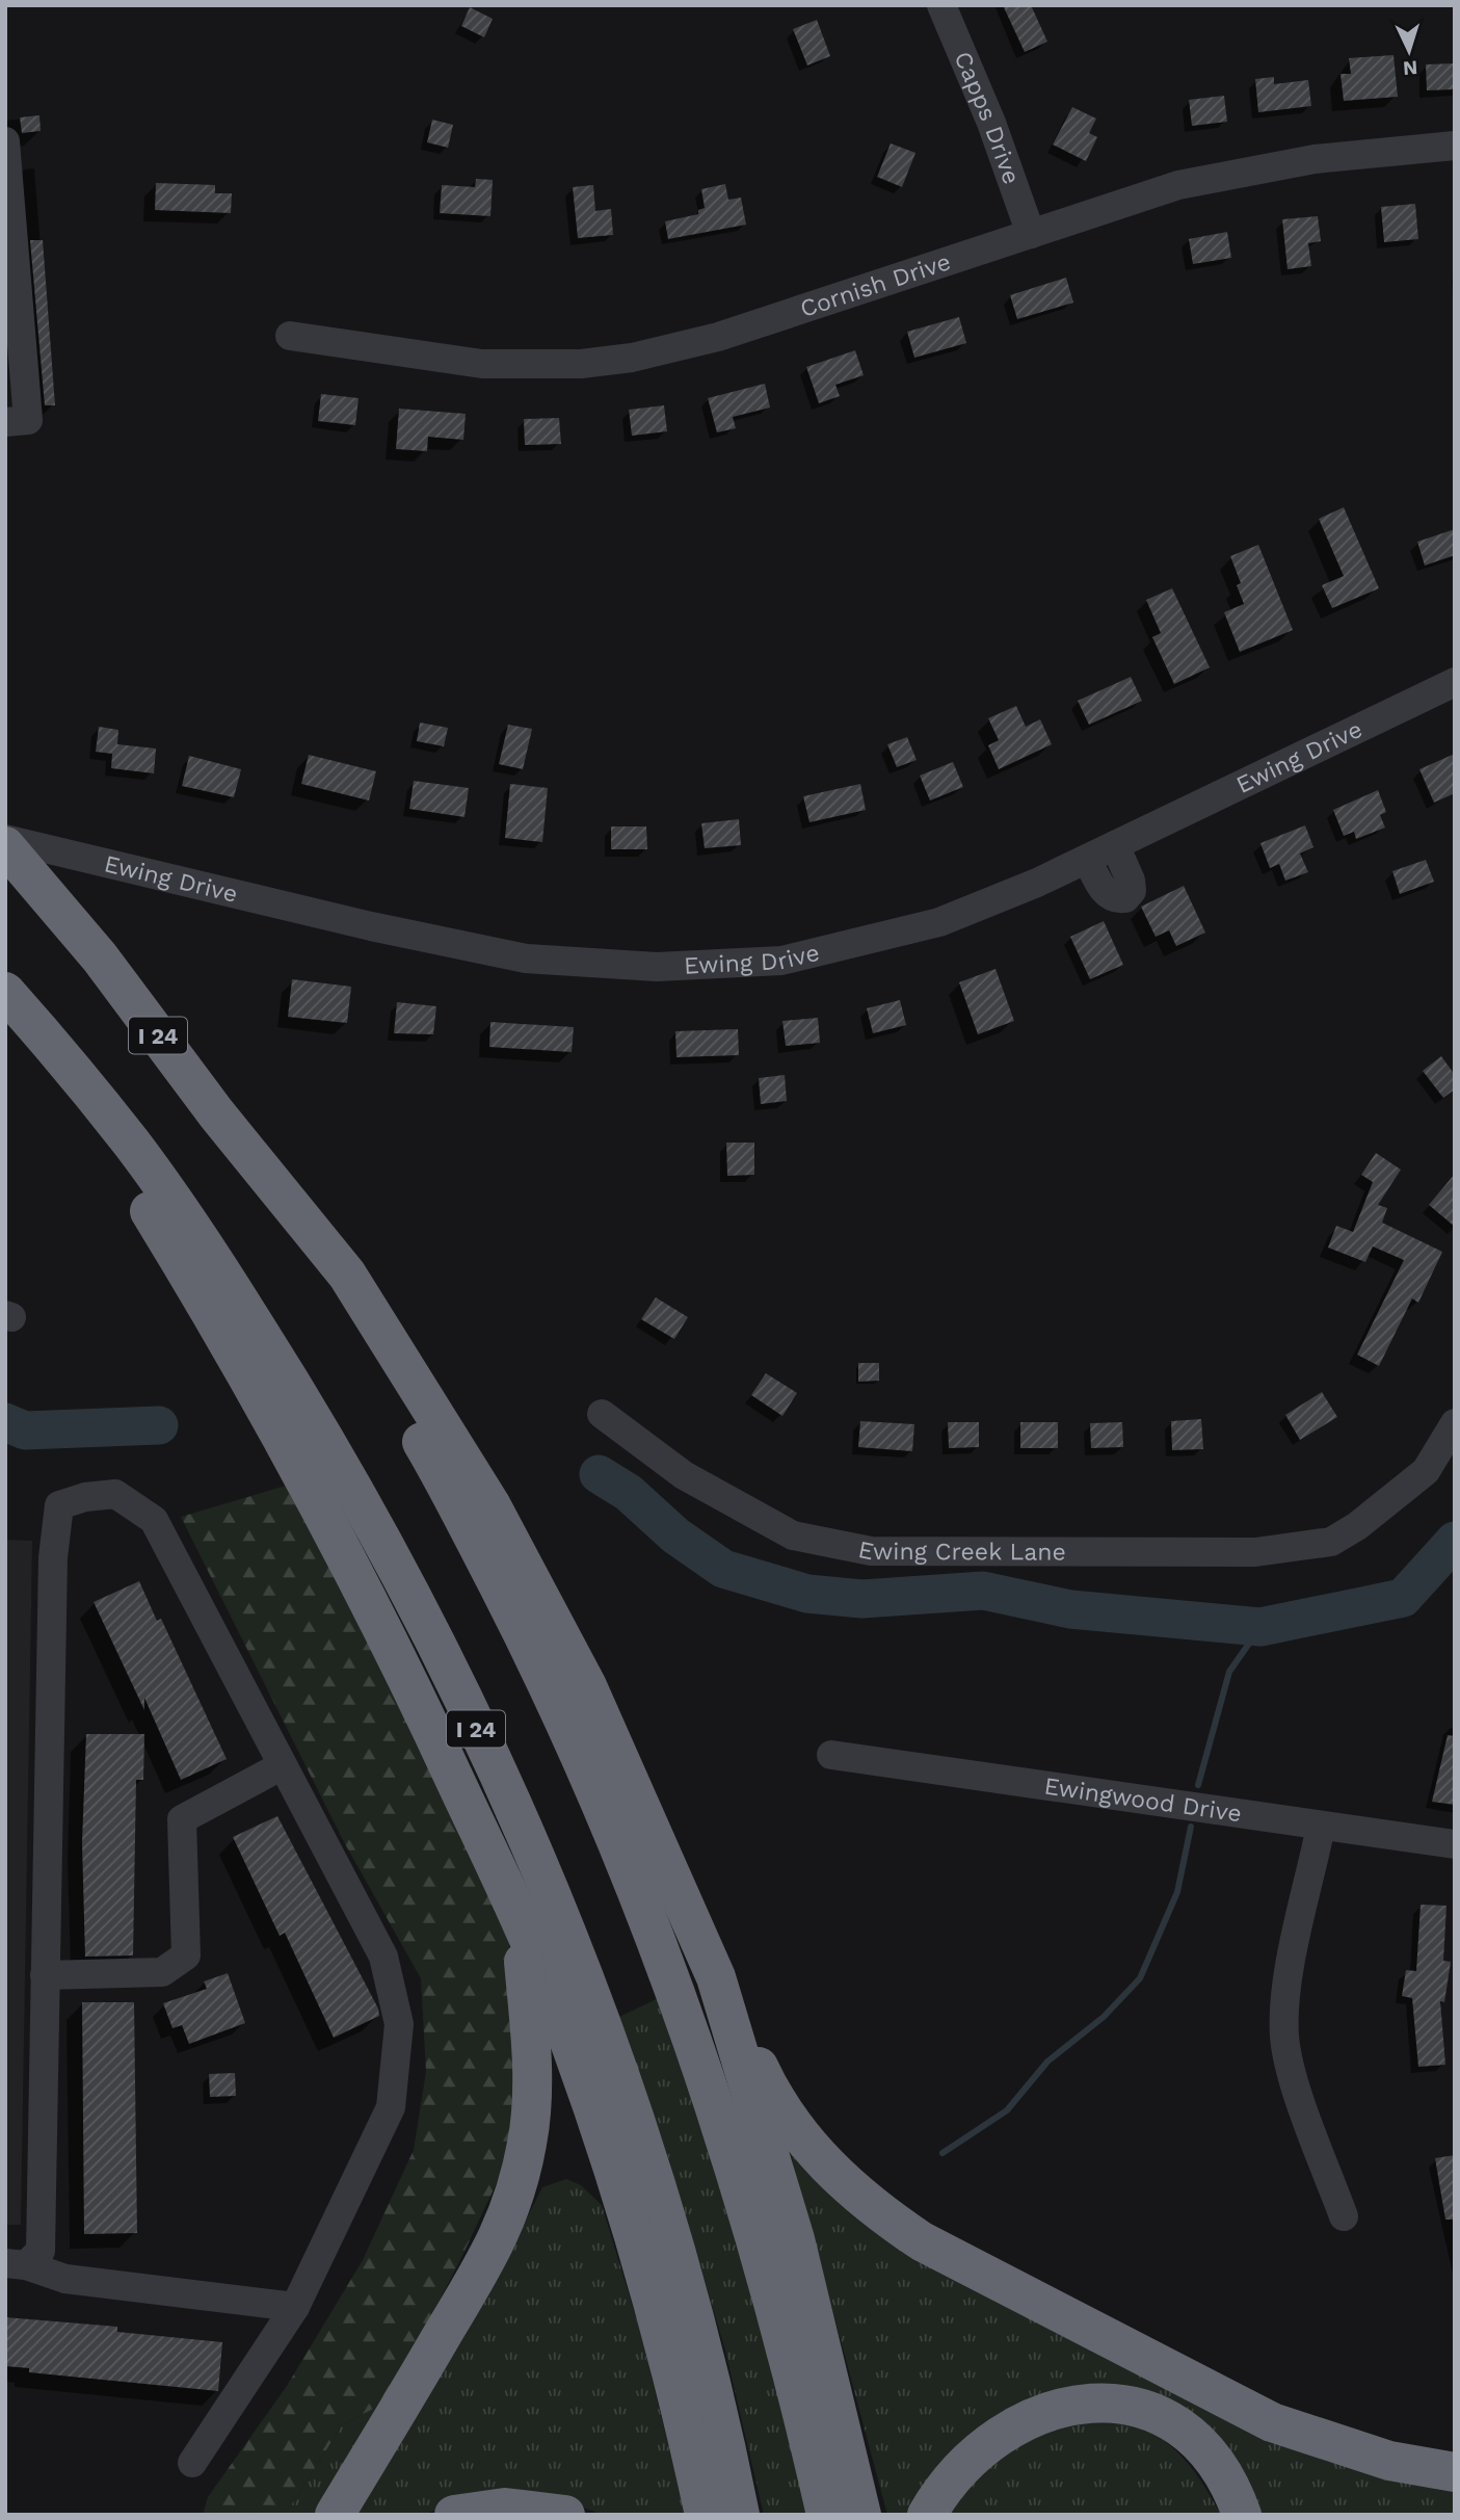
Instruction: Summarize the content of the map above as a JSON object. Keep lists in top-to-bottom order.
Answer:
{
  "streets": {
    "highway": ["I 24"],
    "street": [
      "Capps Drive",
      "Cornish Drive",
      "Ewing Drive",
      "Ewing Creek Lane",
      "Ewingwood Drive"
    ]
  },
  "crossings": [
    ["Capps Drive", "Cornish Drive"]
  ],
  "north": "bottom"
}
